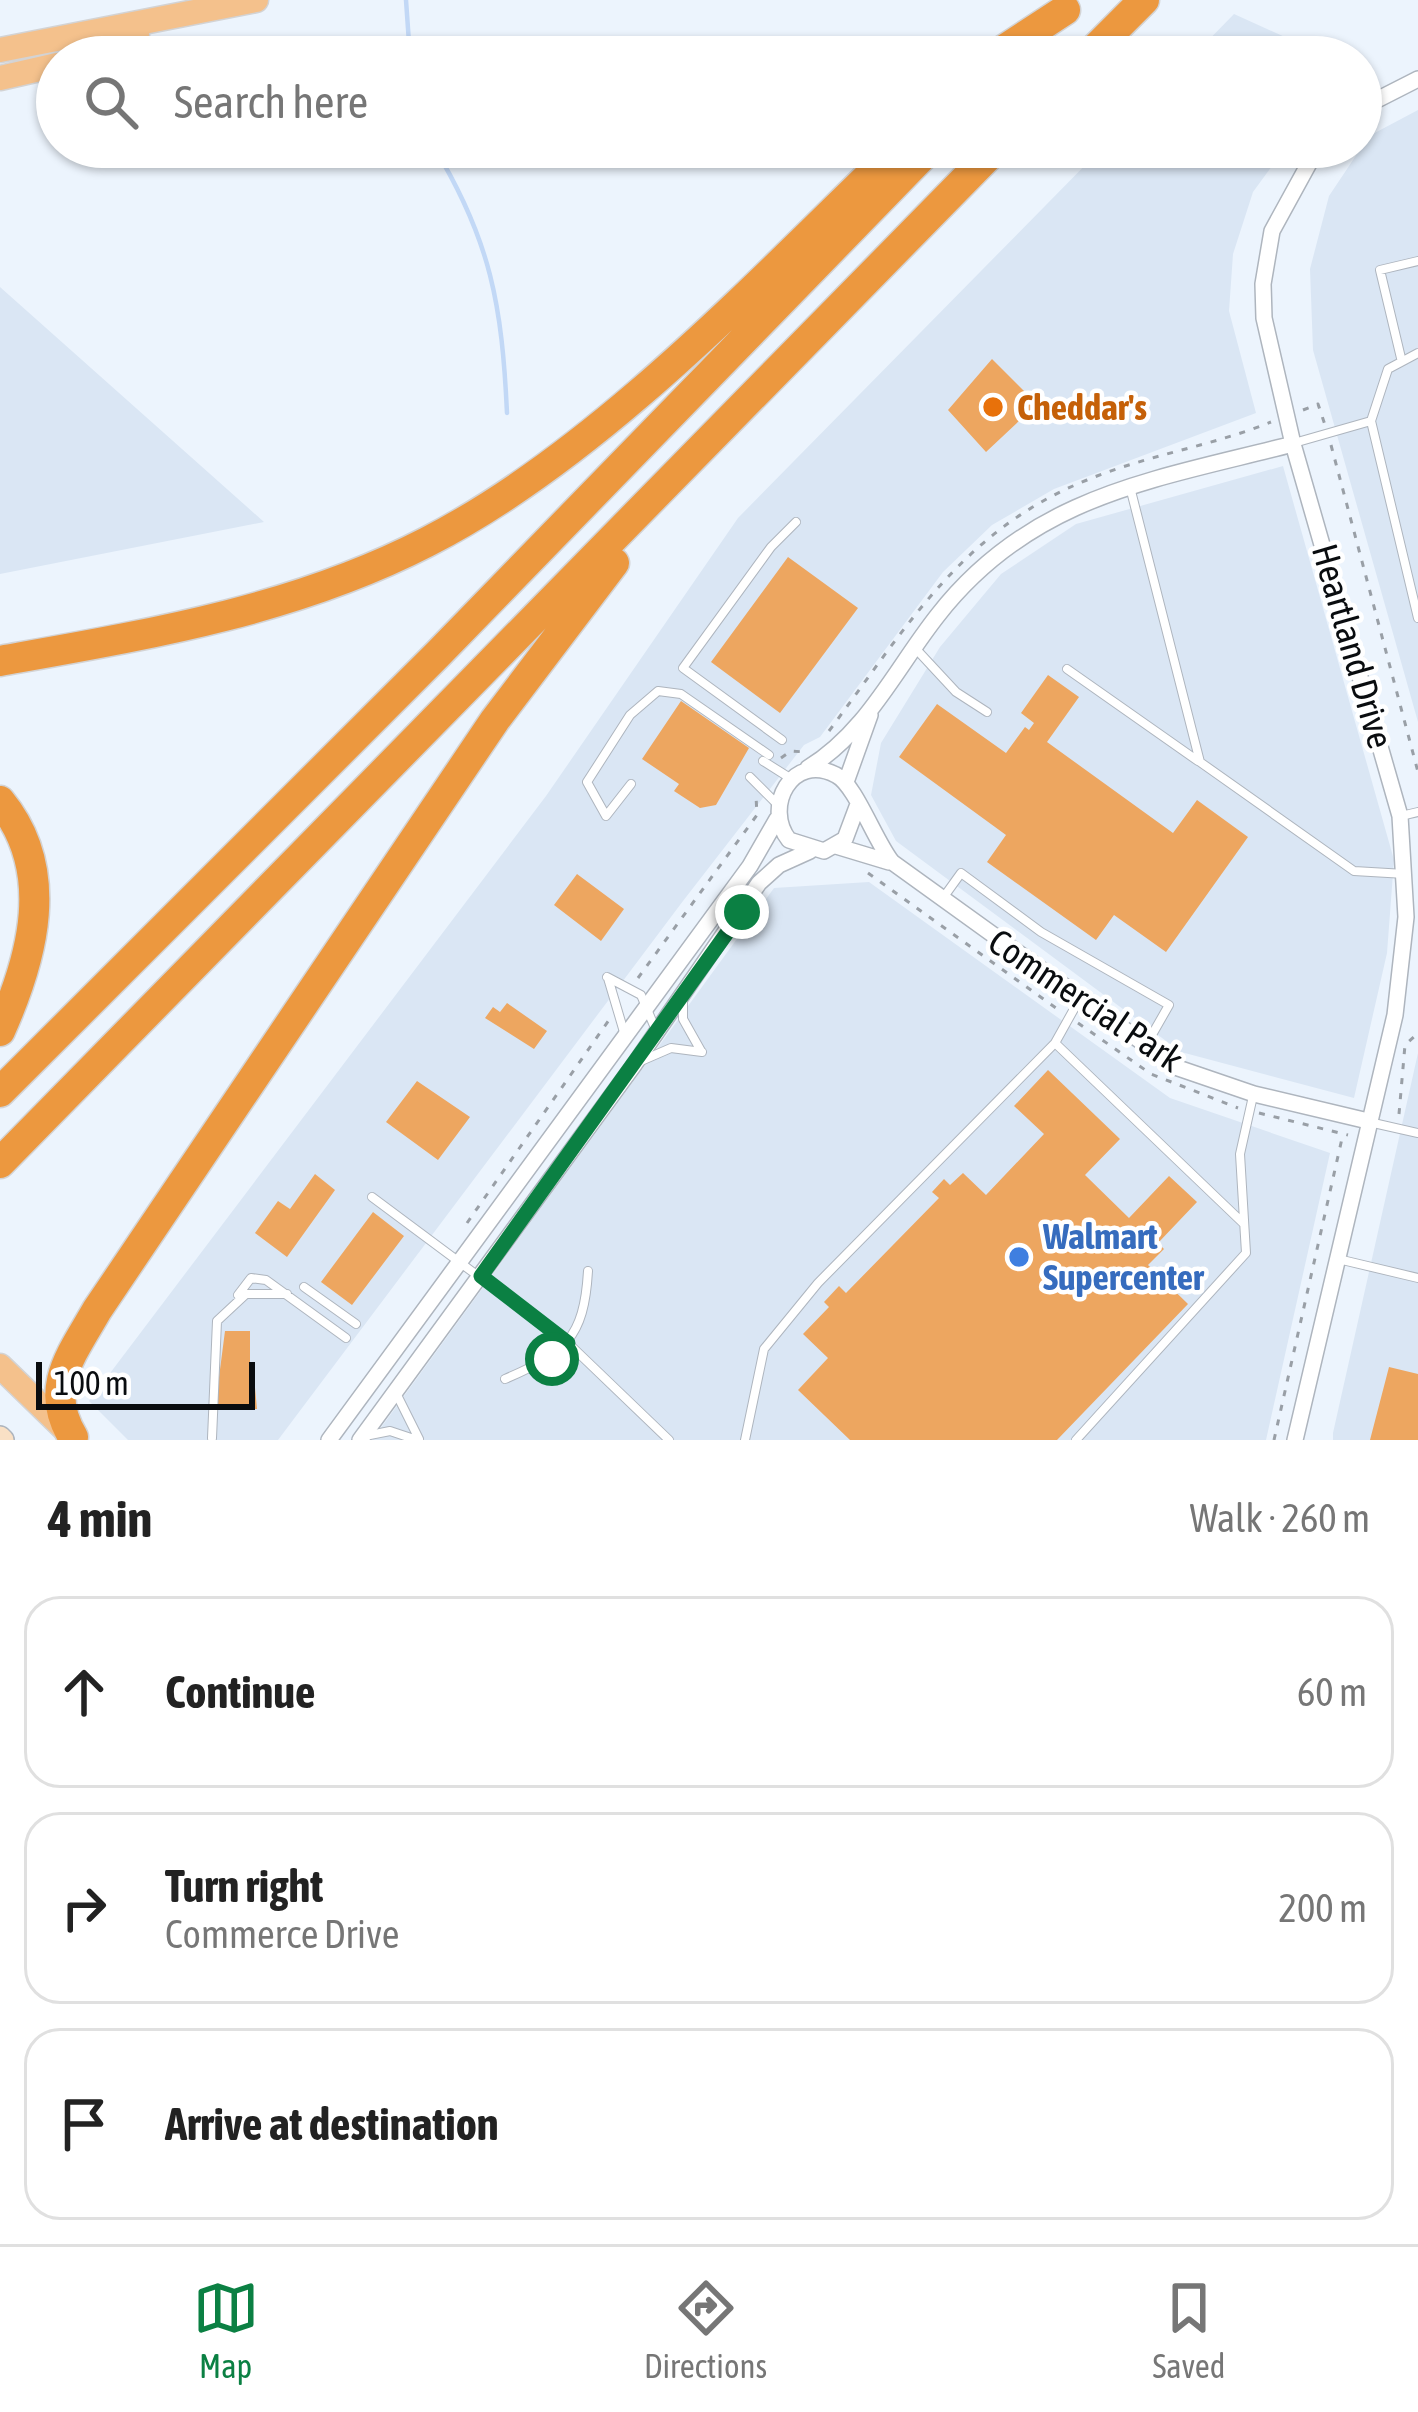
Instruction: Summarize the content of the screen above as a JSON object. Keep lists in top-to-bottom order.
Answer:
{
  "streets": {
    "street": ["Heartland Drive", "Commercial Park"]
  },
  "crossings": [
    ["Heartland Drive", "Commercial Park"]
  ],
  "places": ["Cheddar's", "Walmart Supercenter"],
  "scale_bar": "100 m",
  "page": {
    "search": "Search here",
    "scale": "100 m",
    "heading": ["4 min", "Walk · 260 m"],
    "list": [
      ["Continue", "60 m"],
      ["Turn right", "Commerce Drive", "200 m"],
      "Arrive at destination"
    ],
    "nav": ["Map", "Directions", "Saved"]
  }
}
